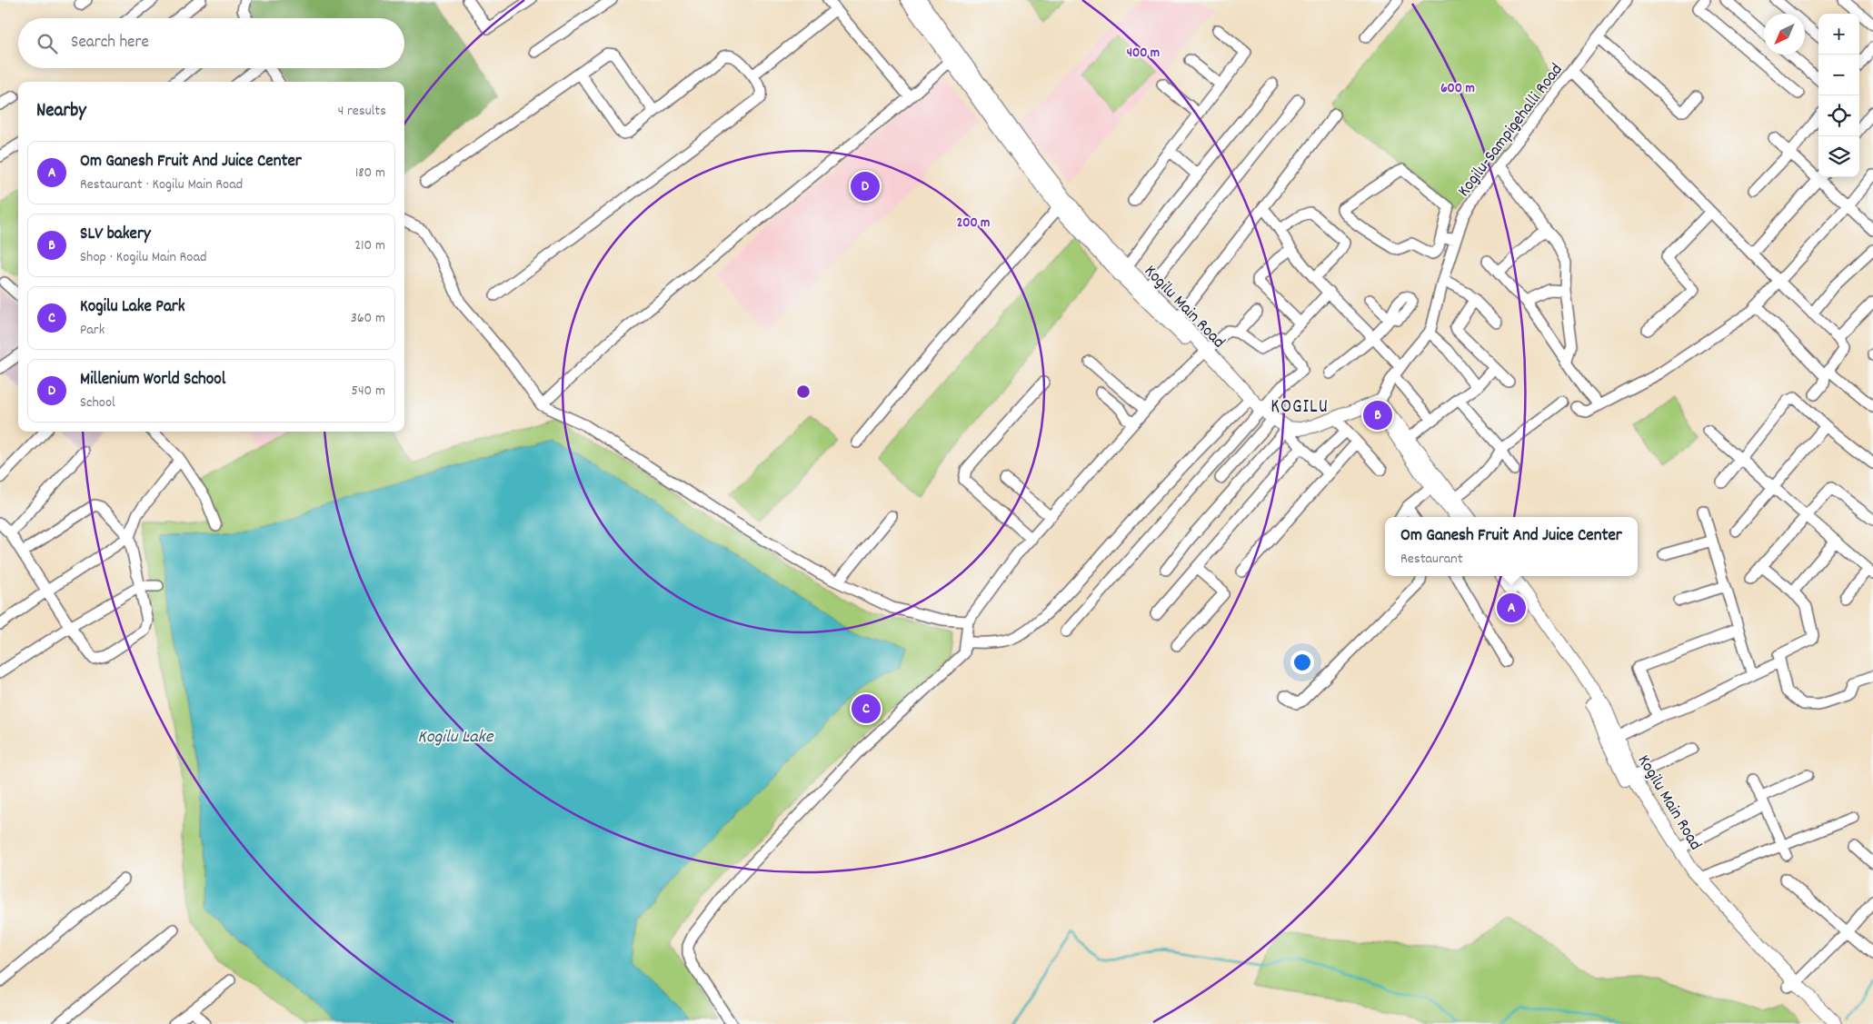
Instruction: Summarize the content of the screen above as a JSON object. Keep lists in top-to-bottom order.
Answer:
{
  "streets": {
    "main road": ["Kogilu Main Road"],
    "street": ["Kogilu-Sampigehalli Road"]
  },
  "districts": ["KOGILU"],
  "water": ["Kogilu Lake"],
  "north": "bottom left",
  "page": {
    "map_buttons": ["+", "−"],
    "search": "Search here",
    "heading": ["Nearby", "4 results"],
    "list": [
      {
        "mark": "A",
        "name": "Om Ganesh Fruit And Juice Center",
        "note": "Restaurant · Kogilu Main Road",
        "value": "180 m"
      },
      {
        "mark": "B",
        "name": "SLV bakery",
        "note": "Shop · Kogilu Main Road",
        "value": "210 m"
      },
      {
        "mark": "C",
        "name": "Kogilu Lake Park",
        "note": "Park",
        "value": "360 m"
      },
      {
        "mark": "D",
        "name": "Millenium World School",
        "note": "School",
        "value": "540 m"
      }
    ],
    "pins": [
      "D",
      "B",
      "A",
      "C"
    ],
    "popup": ["Om Ganesh Fruit And Juice Center", "Restaurant"]
  },
  "rings": ["400 m", "600 m", "200 m"]
}
